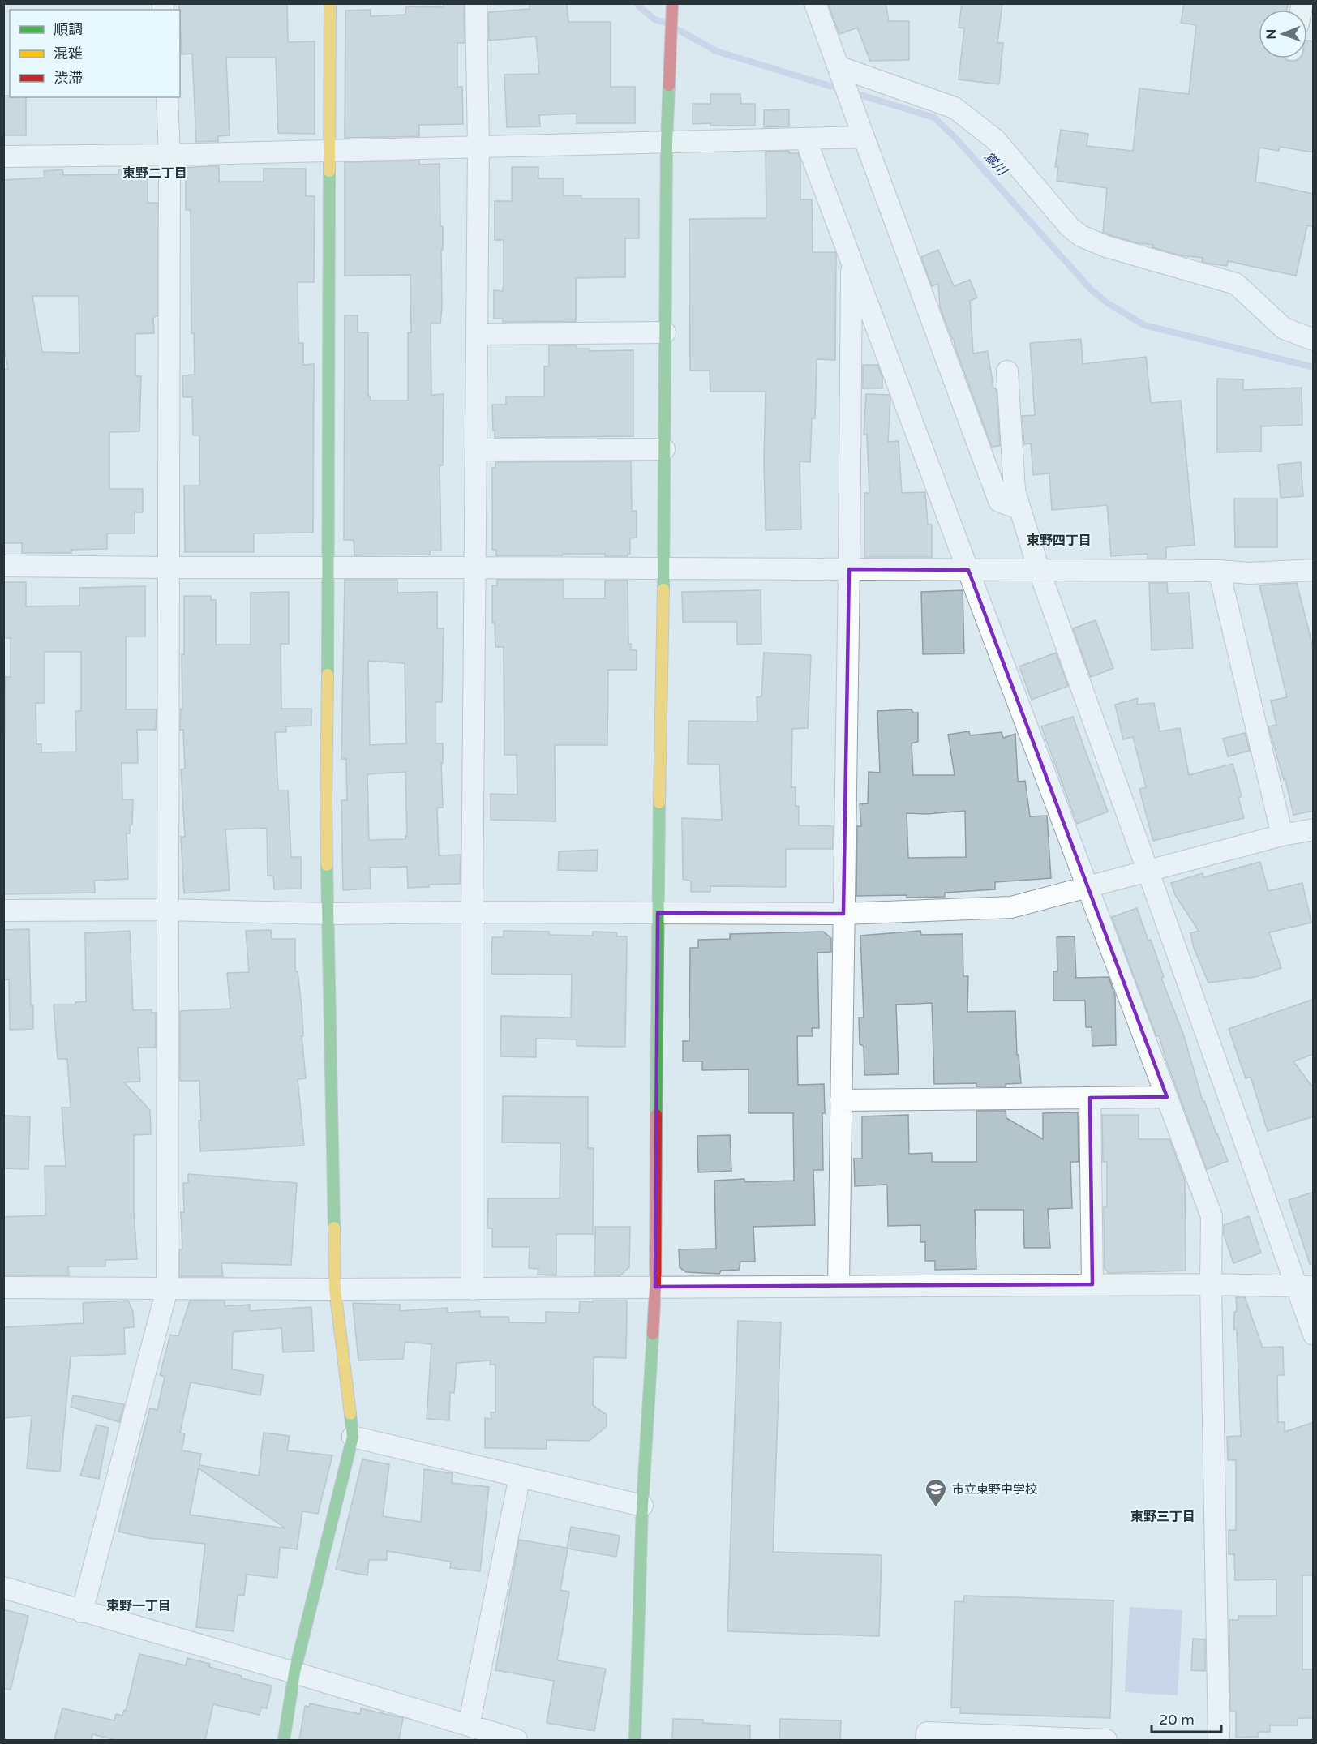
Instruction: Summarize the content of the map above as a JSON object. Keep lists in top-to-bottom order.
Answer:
{
  "districts": [
    "東野二丁目",
    "東野四丁目",
    "東野三丁目",
    "東野一丁目"
  ],
  "water": ["鴬川"],
  "places": {
    "school or university": ["市立東野中学校"]
  },
  "legend": ["順調", "混雑", "渋滞"],
  "scale_bar": "20 m",
  "north": "left"
}
